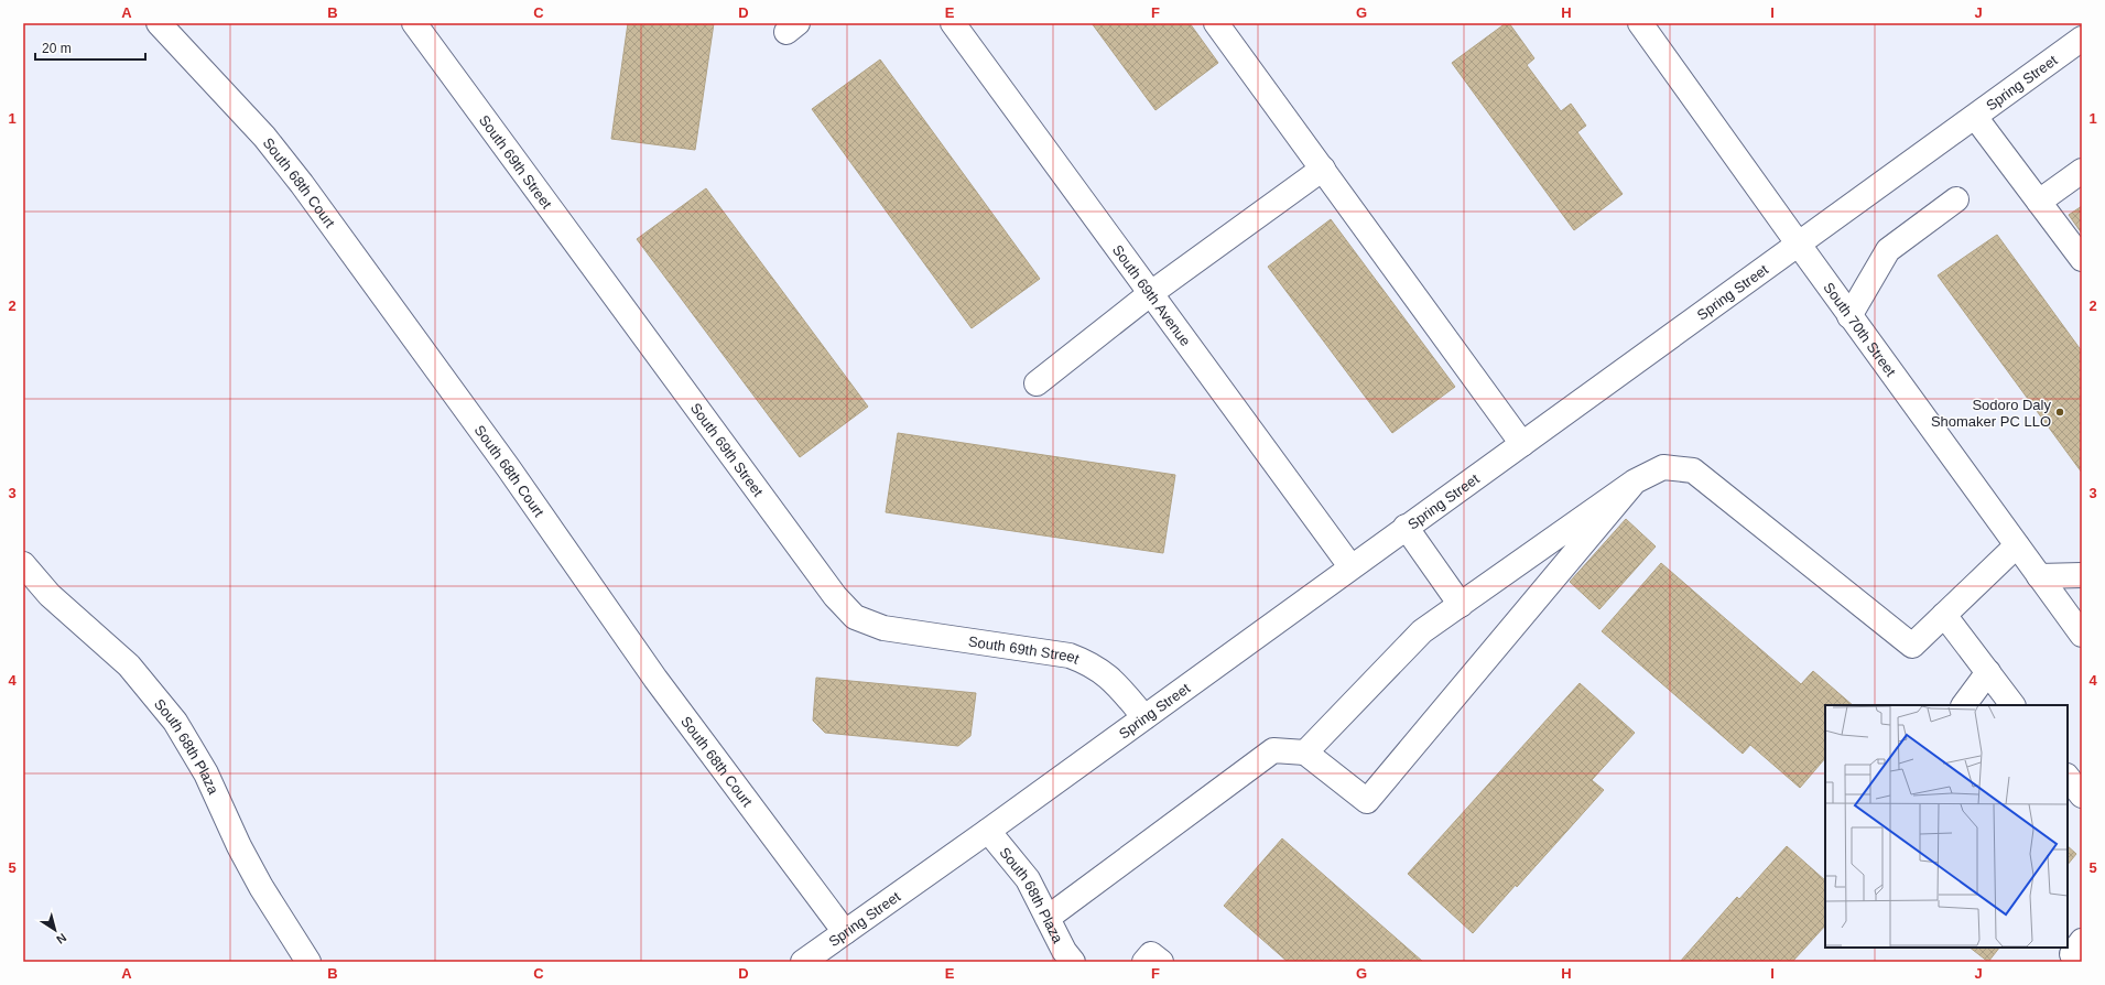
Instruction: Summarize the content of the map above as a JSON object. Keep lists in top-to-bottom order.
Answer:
{
  "streets": {
    "street": [
      "Spring Street",
      "South 69th Street",
      "South 68th Court",
      "South 69th Avenue",
      "South 70th Street",
      "South 68th Plaza"
    ]
  },
  "crossings": [
    ["Spring Street", "South 69th Street"],
    ["Spring Street", "South 68th Court"],
    ["Spring Street", "South 69th Avenue"],
    ["Spring Street", "South 70th Street"],
    ["Spring Street", "South 68th Plaza"]
  ],
  "places": ["Sodoro Daly Shomaker PC LLO"],
  "scale_bar": "20 m",
  "north": "bottom right",
  "grid": {
    "columns": [
      "A",
      "B",
      "C",
      "D",
      "E",
      "F",
      "G",
      "H",
      "I",
      "J"
    ],
    "rows": [
      "1",
      "2",
      "3",
      "4",
      "5"
    ]
  }
}
